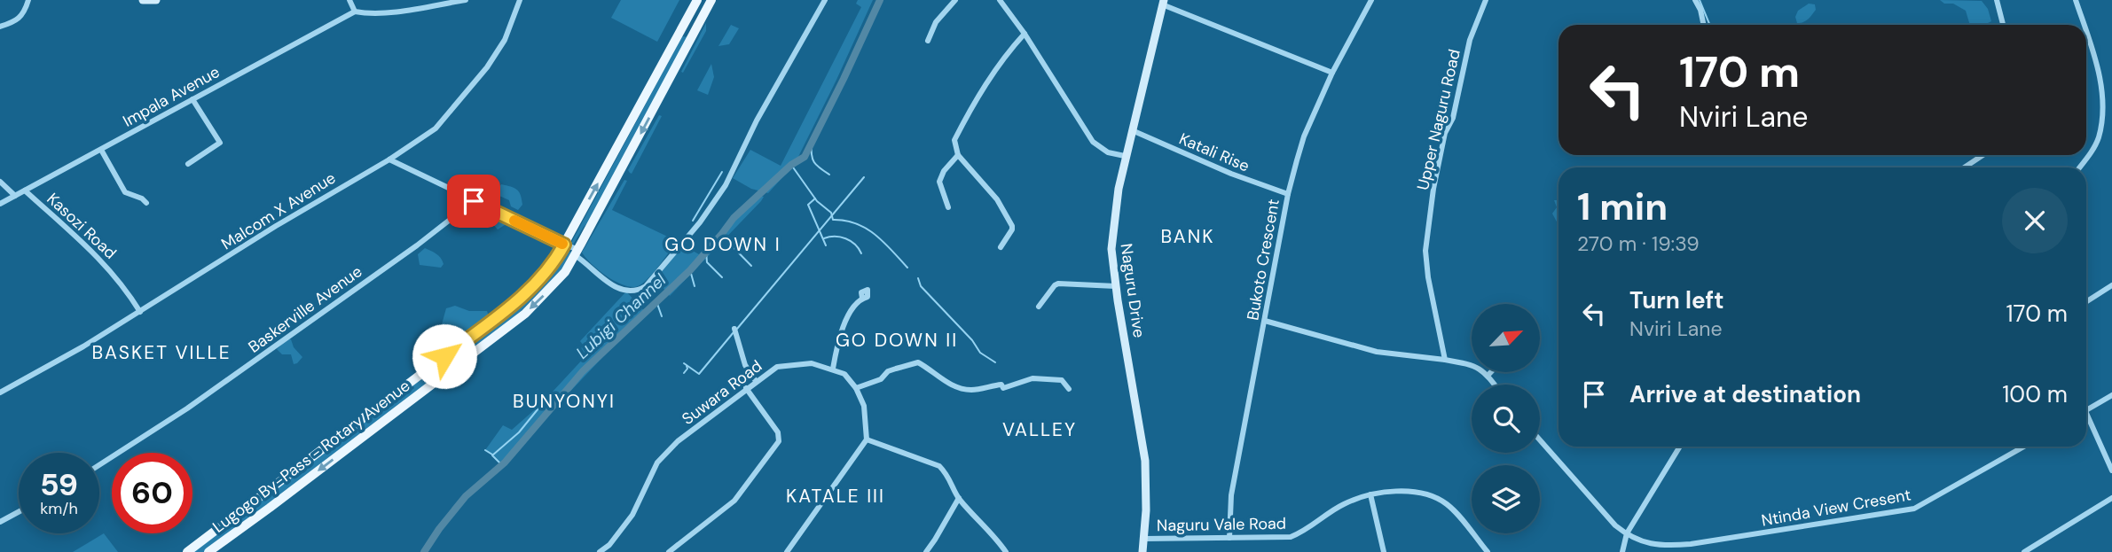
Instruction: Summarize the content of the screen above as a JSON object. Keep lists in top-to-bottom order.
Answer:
{
  "streets": {
    "main road": ["Lugogo By-Pass - Rotary Avenue"],
    "street": [
      "Impala Avenue",
      "Upper Naguru Road",
      "Katali Rise",
      "Malcom X Avenue",
      "Kasozi Road",
      "Bukoto Crescent",
      "Naguru Drive",
      "Baskerville Avenue",
      "Suwara Road",
      "Ntinda View Cresent",
      "Naguru Vale Road"
    ]
  },
  "crossings": [
    ["Impala Avenue", "Kasozi Road"],
    ["Katali Rise", "Bukoto Crescent"],
    ["Katali Rise", "Naguru Drive"],
    ["Malcom X Avenue", "Kasozi Road"],
    ["Bukoto Crescent", "Naguru Vale Road"],
    ["Naguru Drive", "Naguru Vale Road"]
  ],
  "districts": [
    "BANK",
    "GO DOWN I",
    "GO DOWN II",
    "BASKET VILLE",
    "BUNYONYI",
    "VALLEY",
    "KATALE III"
  ],
  "water": ["Lubigi Channel"],
  "north": "top right",
  "page": {
    "turn": ["170 m", "Nviri Lane"],
    "heading": ["1 min", "270 m · 19:39"],
    "list": [
      {
        "name": "Turn left",
        "note": "Nviri Lane",
        "value": "170 m"
      },
      {
        "name": "Arrive at destination",
        "value": "100 m"
      }
    ],
    "speed": "59 km/h",
    "limit": "60"
  }
}
